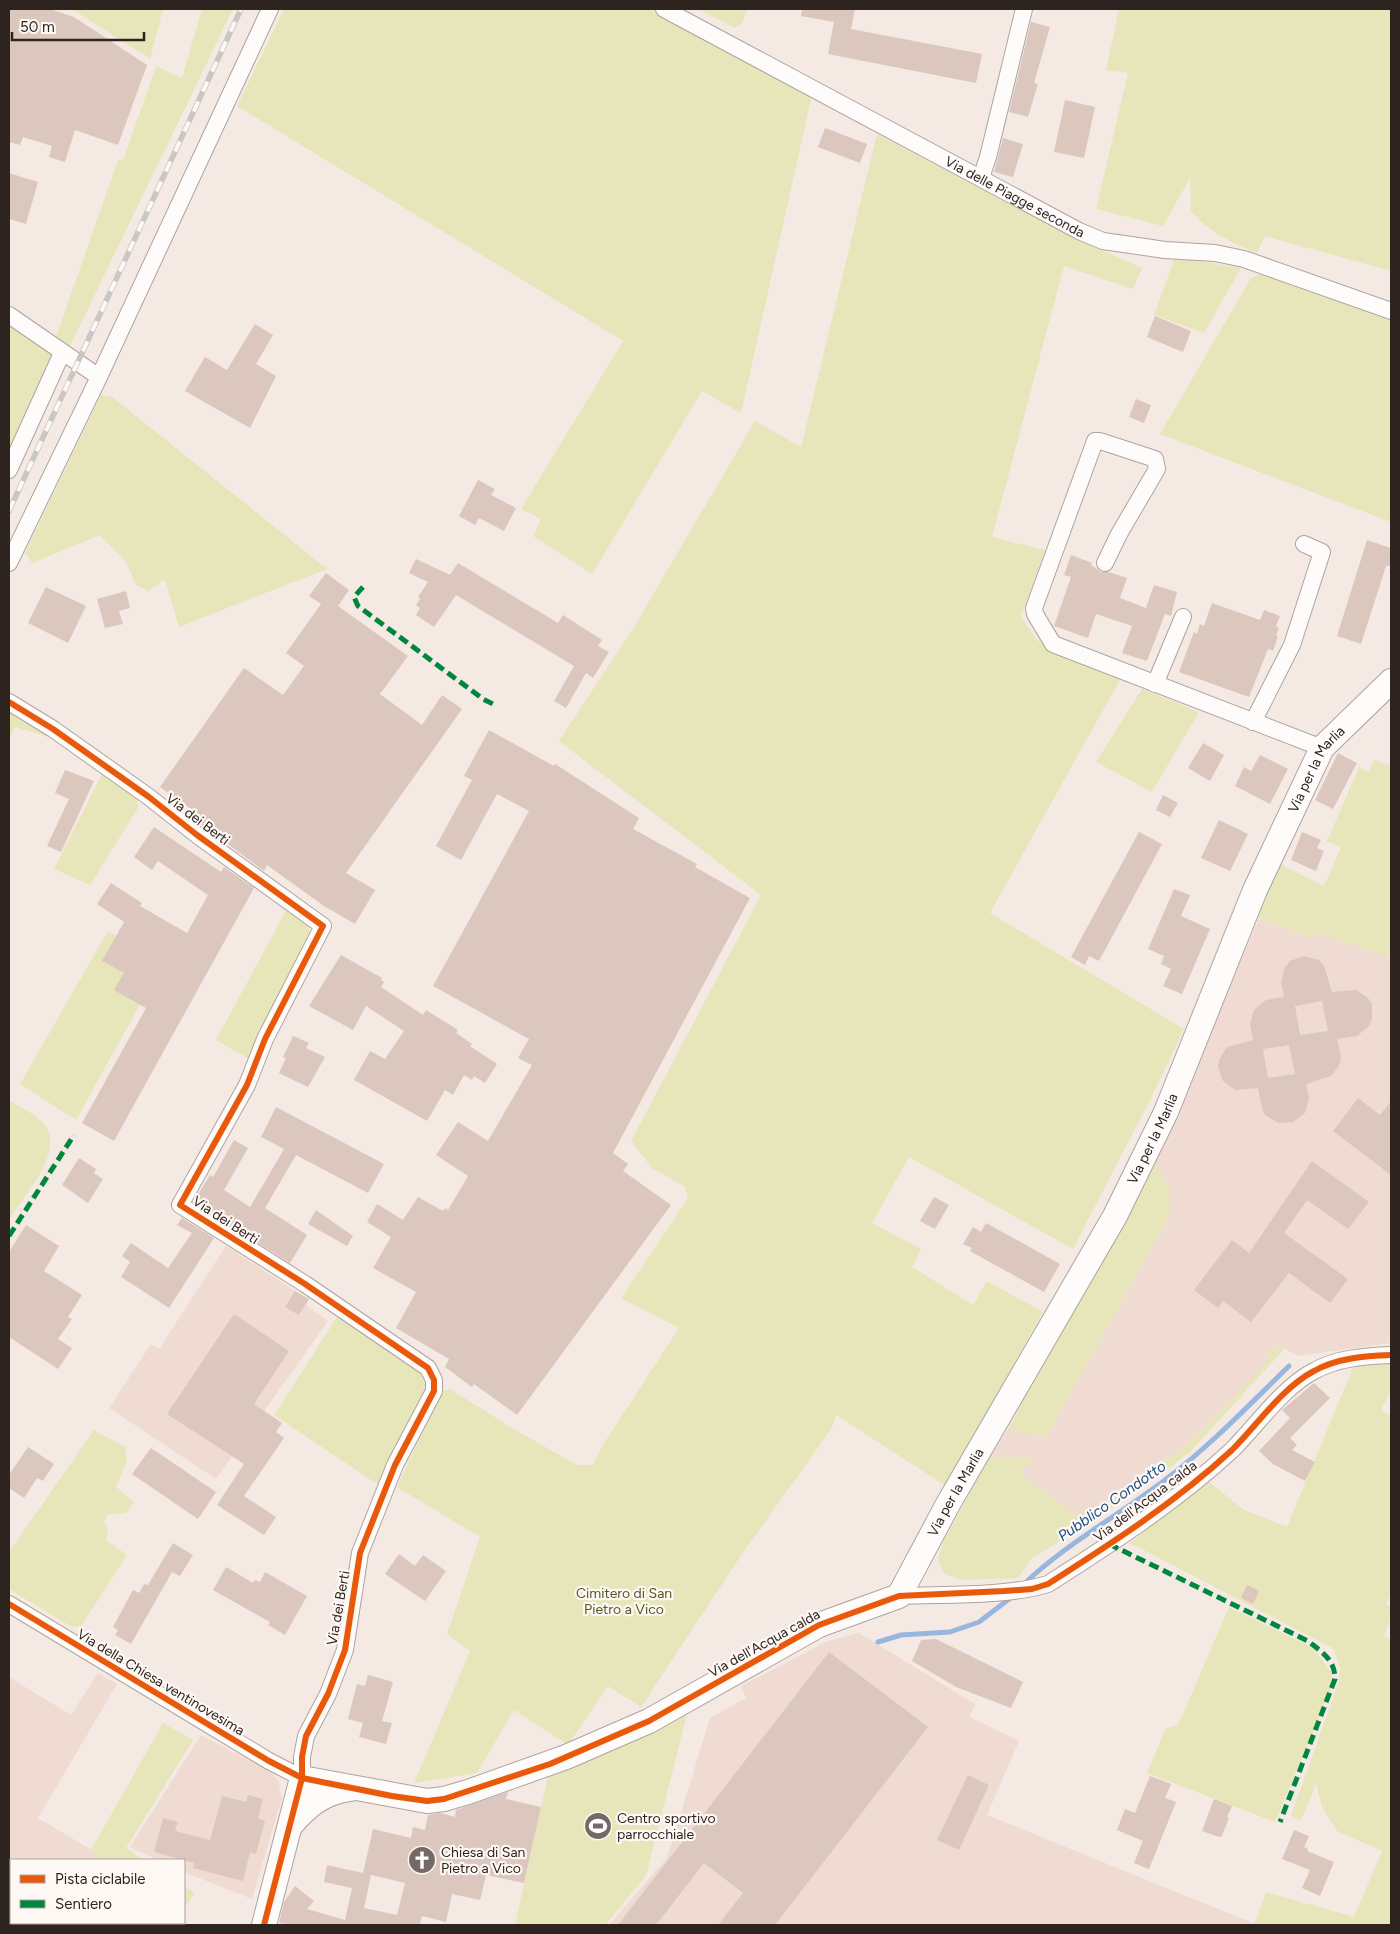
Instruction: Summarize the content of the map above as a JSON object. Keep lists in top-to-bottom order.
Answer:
{
  "streets": {
    "street": [
      "Via delle Piagge seconda",
      "Via per la Marlia",
      "Via dei Berti",
      "Via dell'Acqua calda",
      "Via della Chiesa ventinovesima"
    ]
  },
  "crossings": [
    ["Via per la Marlia", "Via dell'Acqua calda"],
    ["Via dei Berti", "Via dell'Acqua calda"],
    ["Via dei Berti", "Via della Chiesa ventinovesima"],
    ["Via dell'Acqua calda", "Via della Chiesa ventinovesima"]
  ],
  "water": ["Pubblico Condotto"],
  "parks": ["Cimitero di San Pietro a Vico"],
  "places": {
    "sports": ["Centro sportivo parrocchiale"],
    "church": ["Chiesa di San Pietro a Vico"]
  },
  "legend": ["Pista ciclabile", "Sentiero"],
  "scale_bar": "50 m"
}
